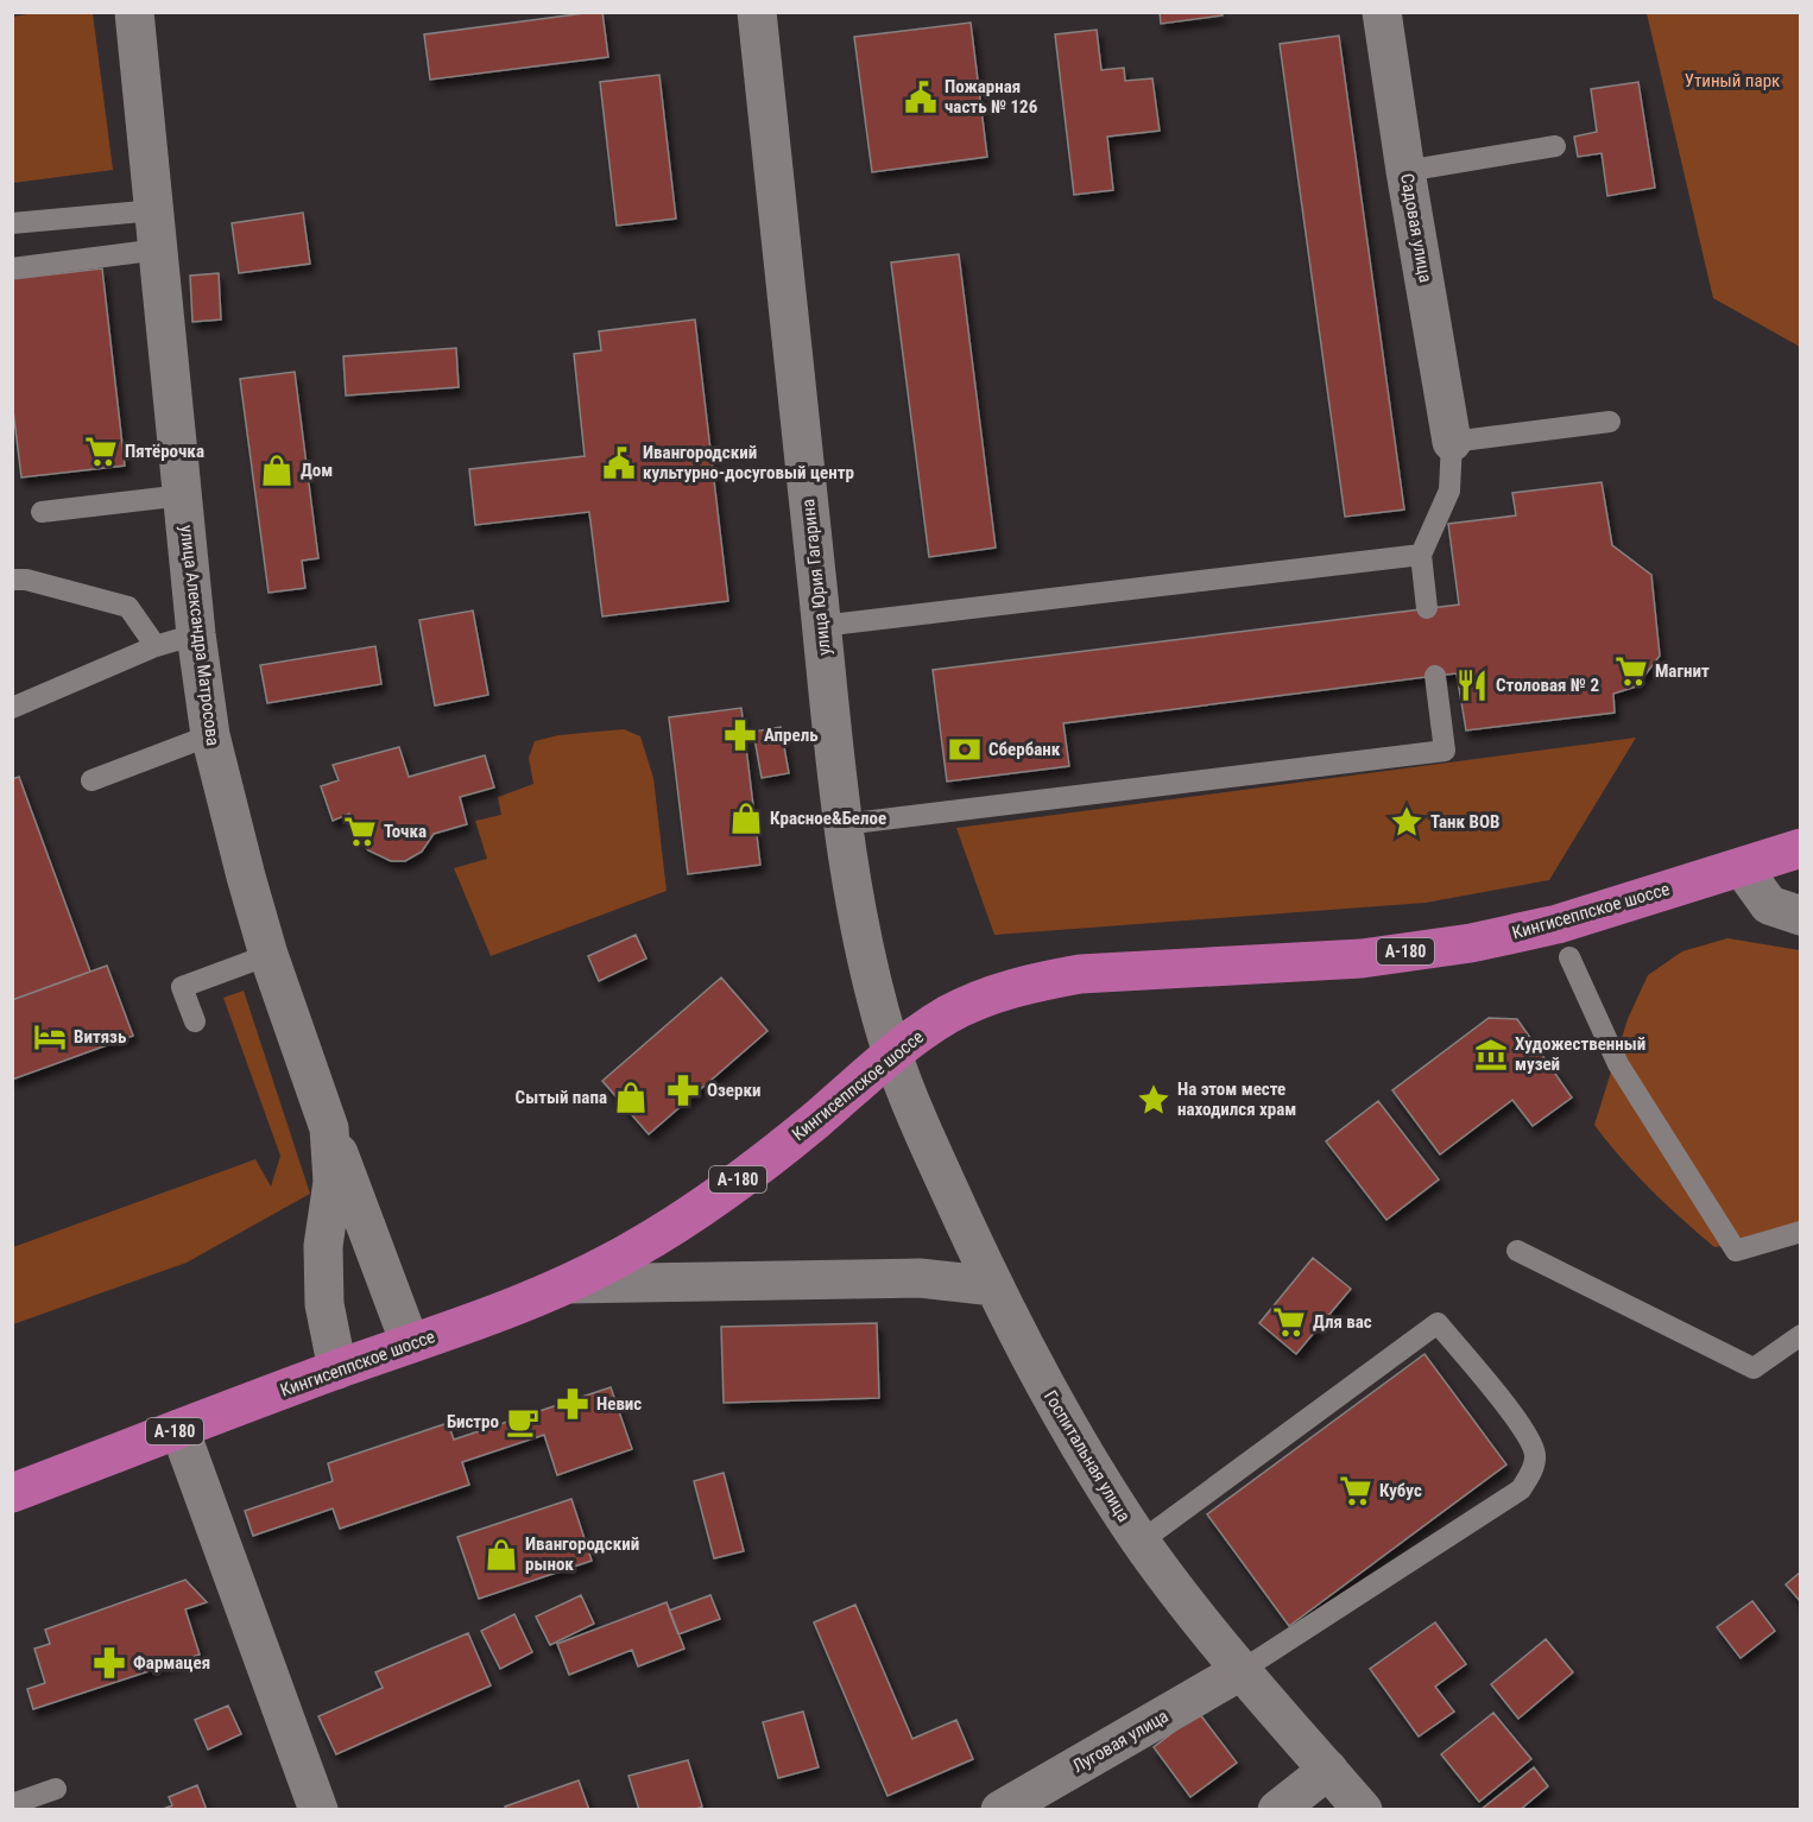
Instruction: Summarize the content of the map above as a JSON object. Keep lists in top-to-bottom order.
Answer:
{
  "streets": {
    "highway": ["Кингисеппское шоссе", "А-180"],
    "street": [
      "Садовая улица",
      "улица Юрия Гагарина",
      "улица Александра Матросова",
      "Госпитальная улица",
      "Луговая улица"
    ]
  },
  "crossings": [
    ["улица Юрия Гагарина", "Кингисеппское шоссе"],
    ["улица Юрия Гагарина", "Госпитальная улица"],
    ["улица Александра Матросова", "Кингисеппское шоссе"],
    ["Кингисеппское шоссе", "Госпитальная улица"],
    ["Госпитальная улица", "Луговая улица"]
  ],
  "parks": ["Утиный парк"],
  "places": {
    "public building": ["Пожарная часть № 126", "Ивангородский культурно-досуговый центр"],
    "supermarket": [
      "Пятёрочка",
      "Магнит",
      "Точка",
      "Для вас",
      "Кубус"
    ],
    "shop": [
      "Дом",
      "Красное&Белое",
      "Сытый папа",
      "Ивангородский рынок"
    ],
    "restaurant": ["Столовая № 2"],
    "pharmacy": [
      "Апрель",
      "Озерки",
      "Невис",
      "Фармацея"
    ],
    "bank": ["Сбербанк"],
    "place": ["Танк ВОВ", "На этом месте находился храм"],
    "hotel": ["Витязь"],
    "museum": ["Художественный музей"],
    "cafe": ["Бистро"]
  }
}
